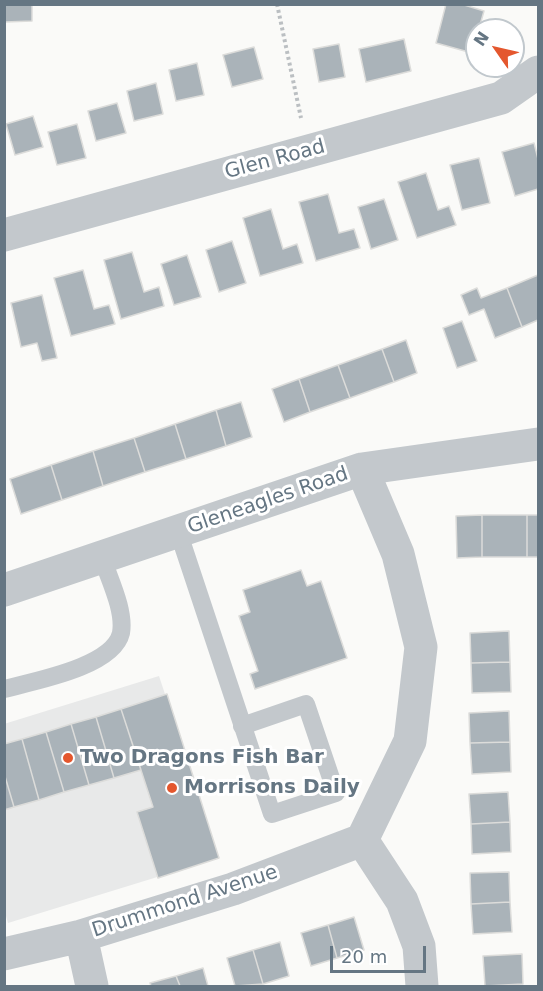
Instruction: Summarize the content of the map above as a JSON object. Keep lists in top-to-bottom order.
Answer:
{
  "streets": {
    "street": ["Glen Road", "Gleneagles Road", "Drummond Avenue"]
  },
  "places": ["Two Dragons Fish Bar", "Morrisons Daily"],
  "scale_bar": "20 m",
  "north": "top left"
}
